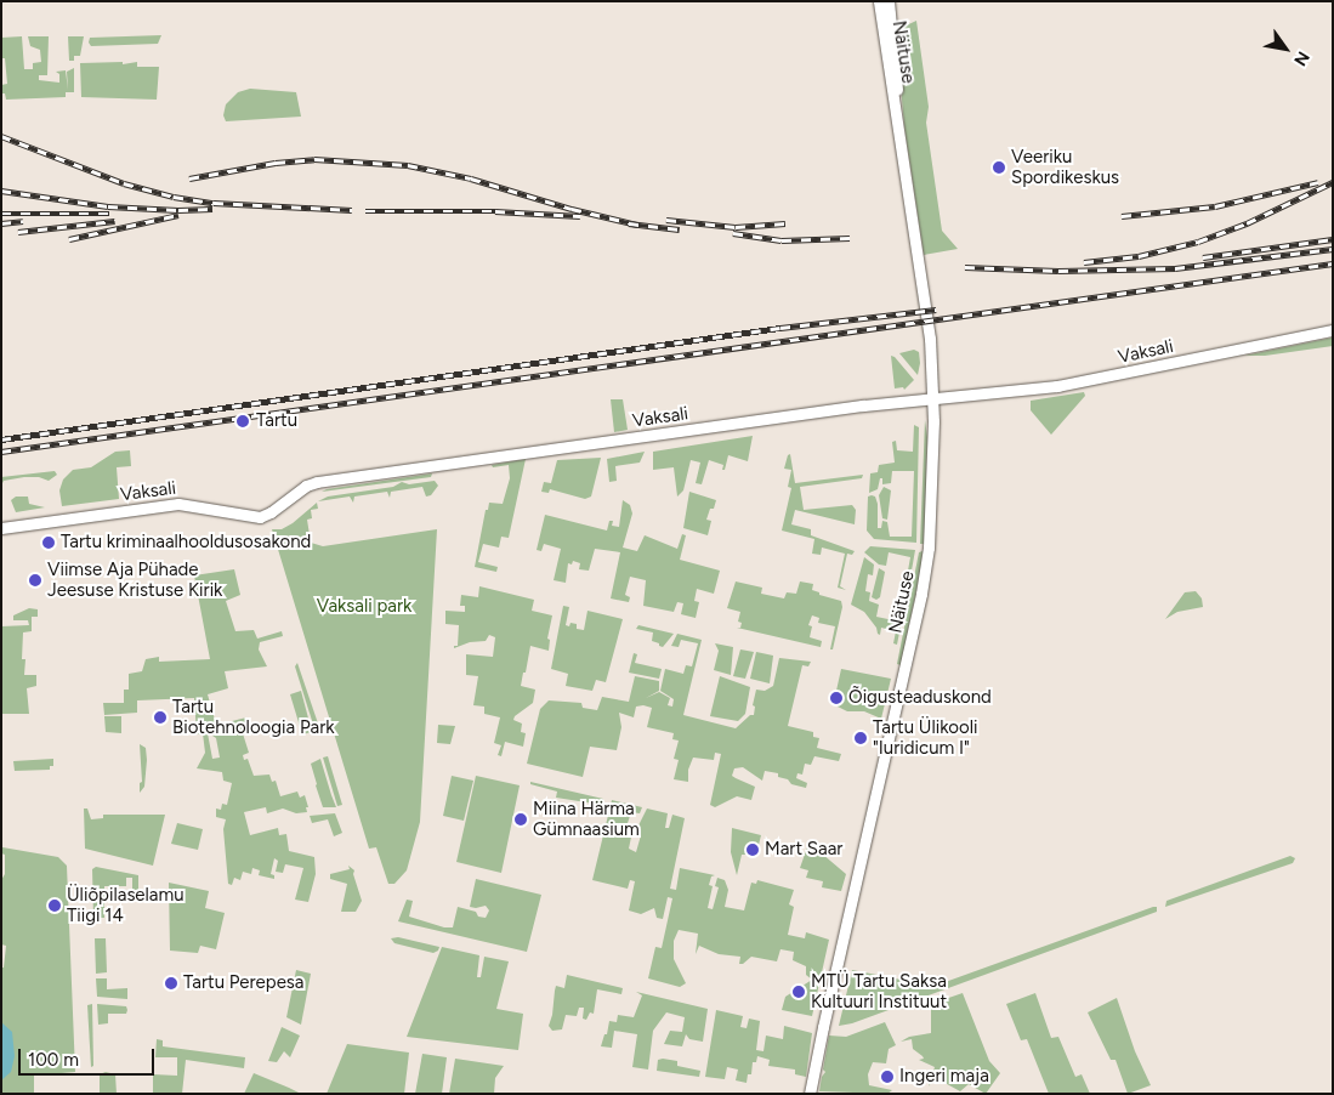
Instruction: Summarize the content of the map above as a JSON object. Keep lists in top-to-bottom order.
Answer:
{
  "streets": {
    "street": ["Näituse", "Vaksali"]
  },
  "crossings": [
    ["Näituse", "Vaksali"]
  ],
  "parks": ["Vaksali park"],
  "places": [
    "Veeriku Spordikeskus",
    "Tartu",
    "Tartu kriminaalhooldusosakond",
    "Viimse Aja Pühade Jeesuse Kristuse Kirik",
    "Õigusteaduskond",
    "Tartu Biotehnoloogia Park",
    "Tartu Ülikooli \"Iuridicum I\"",
    "Miina Härma Gümnaasium",
    "Mart Saar",
    "Üliõpilaselamu Tiigi 14",
    "Tartu Perepesa",
    "MTÜ Tartu Saksa Kultuuri Instituut",
    "Ingeri maja"
  ],
  "scale_bar": "100 m",
  "north": "bottom right"
}
